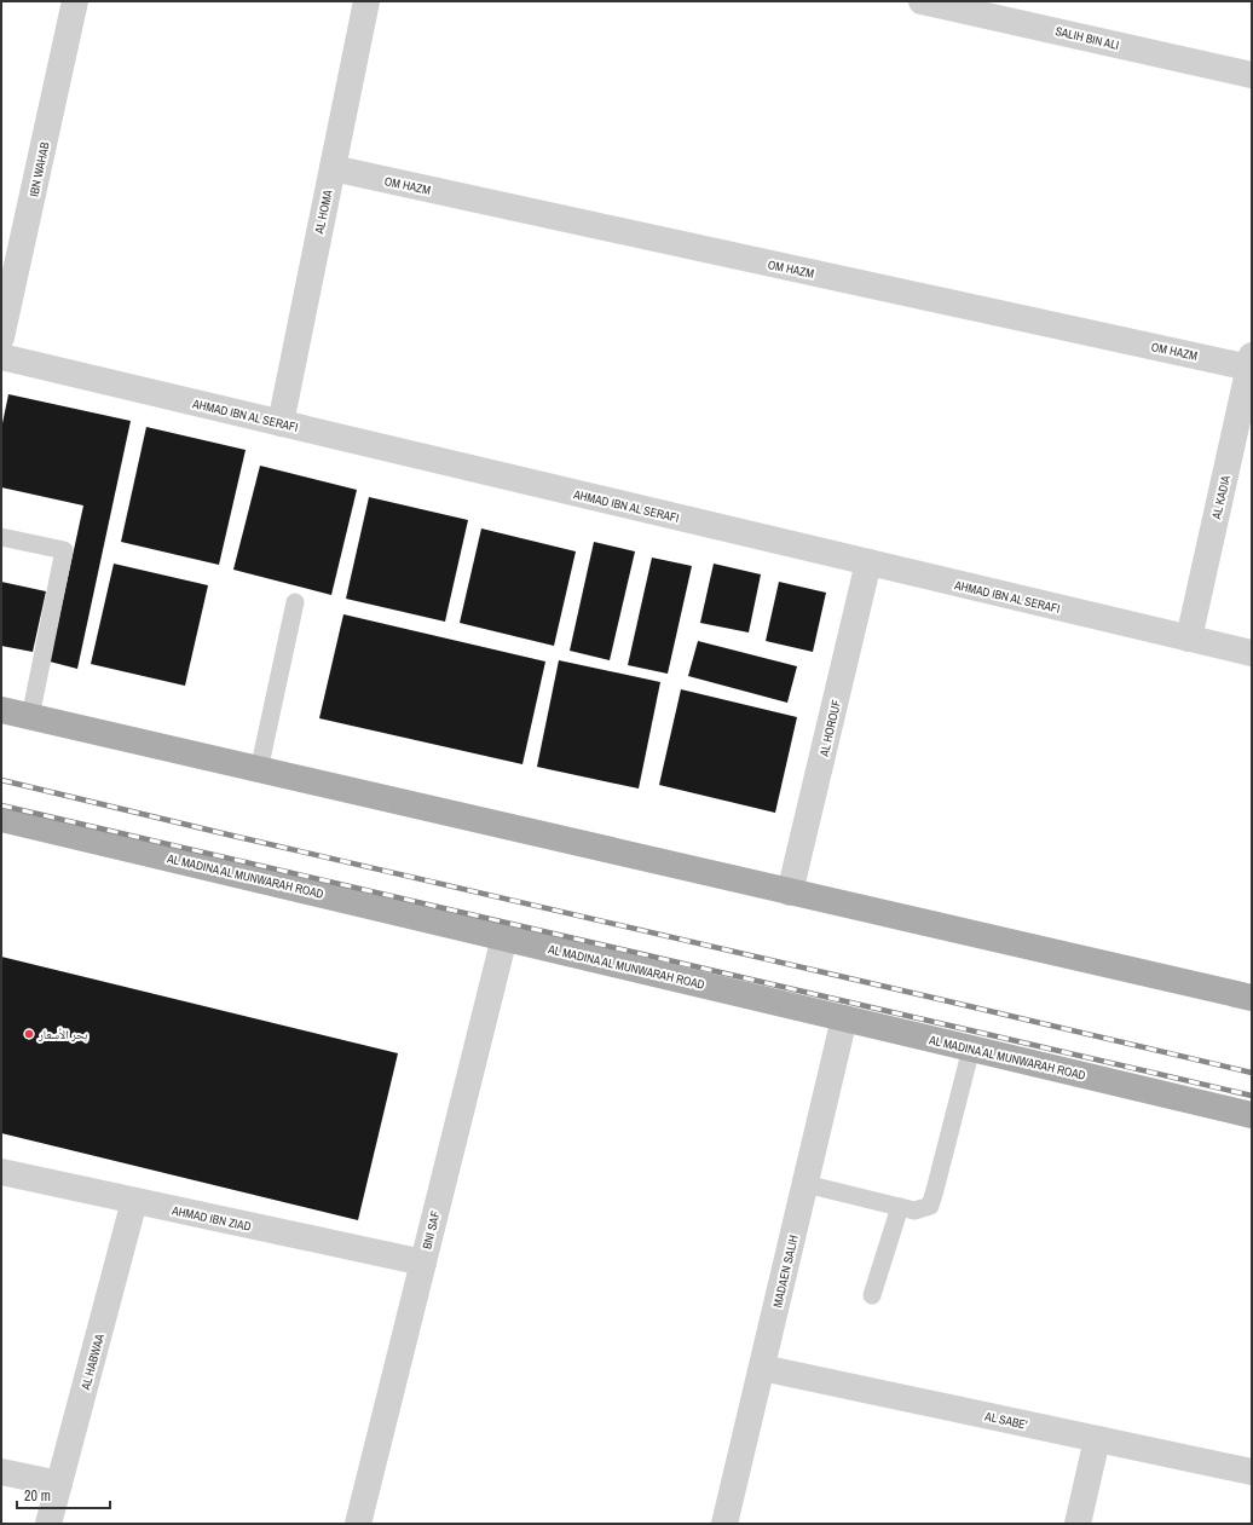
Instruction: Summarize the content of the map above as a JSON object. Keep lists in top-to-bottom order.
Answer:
{
  "streets": {
    "main road": ["AL MADINA AL MUNWARAH ROAD"],
    "street": [
      "SALIH BIN ALI",
      "IBN WAHAB",
      "OM HAZM",
      "AL HOMA",
      "AHMAD IBN AL SERAFI",
      "AL KADIA",
      "AL HOROUF",
      "AHMAD IBN ZIAD",
      "BNI SAF",
      "MADAEN SALIH",
      "AL HABWAA",
      "AL SABE'"
    ]
  },
  "crossings": [
    ["OM HAZM", "AL HOMA"],
    ["OM HAZM", "AL KADIA"],
    ["AL HOMA", "AHMAD IBN AL SERAFI"],
    ["AHMAD IBN AL SERAFI", "AL KADIA"],
    ["AHMAD IBN AL SERAFI", "AL HOROUF"],
    ["AL MADINA AL MUNWARAH ROAD", "BNI SAF"],
    ["AL MADINA AL MUNWARAH ROAD", "MADAEN SALIH"],
    ["AHMAD IBN ZIAD", "BNI SAF"],
    ["AHMAD IBN ZIAD", "AL HABWAA"],
    ["MADAEN SALIH", "AL SABE'"]
  ],
  "places": ["بحر الأسعار"],
  "scale_bar": "20 m"
}
